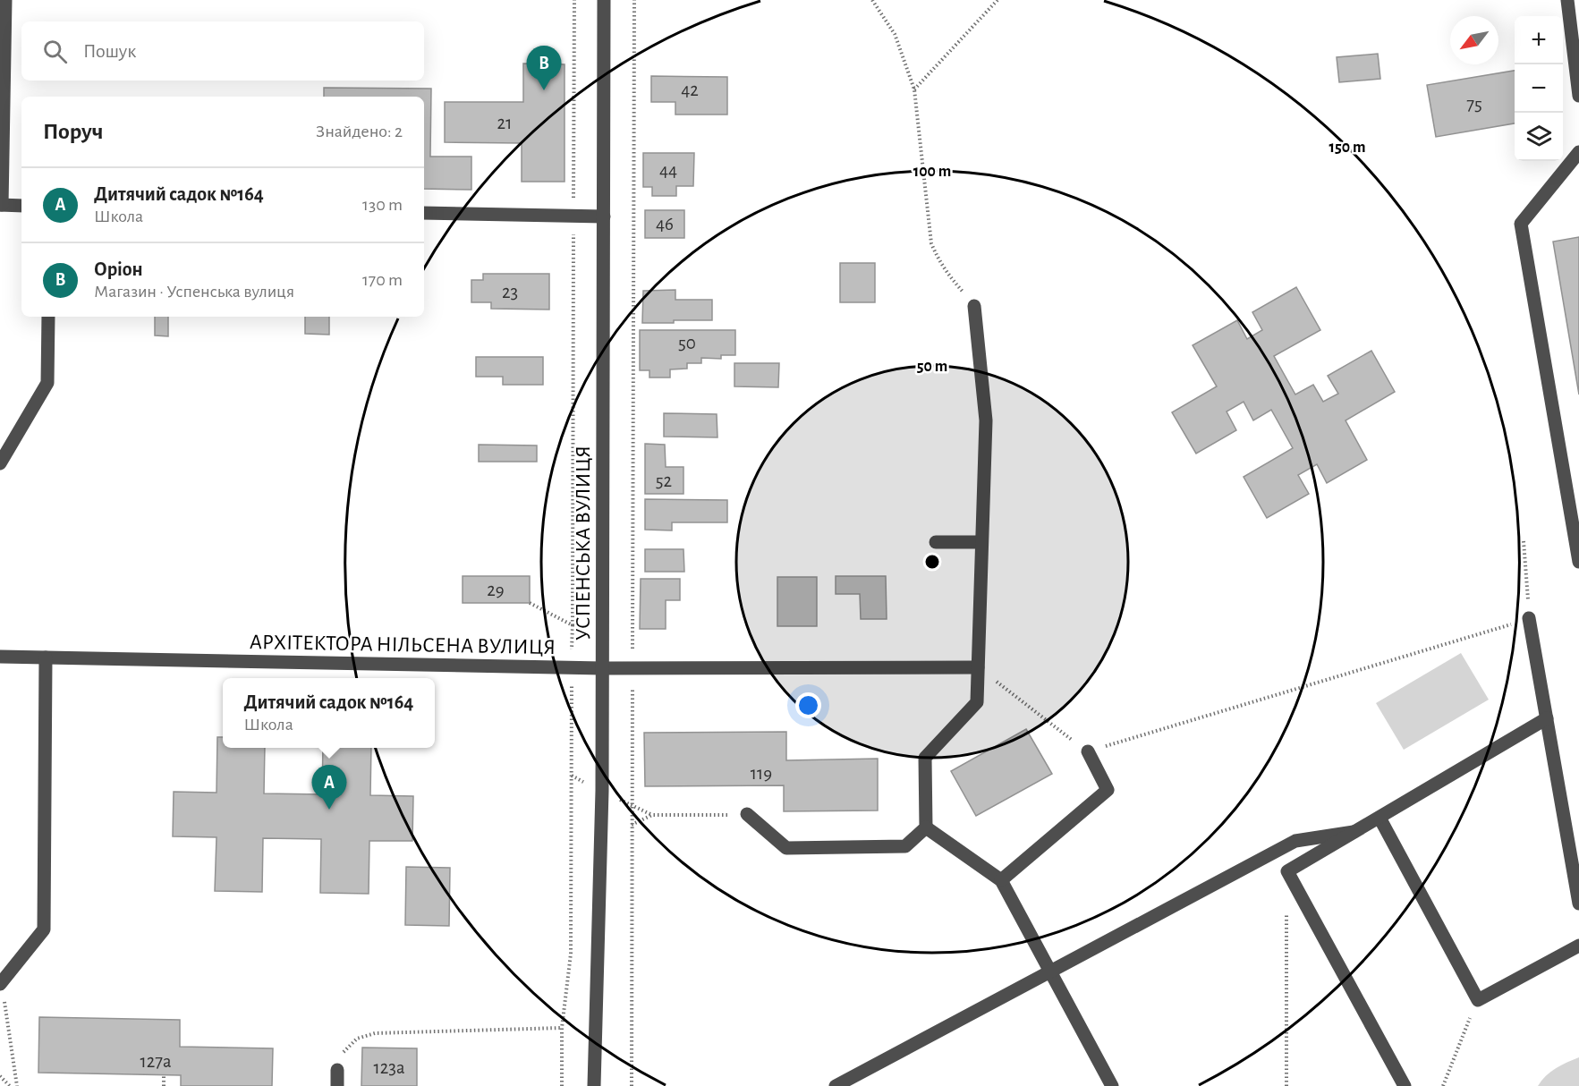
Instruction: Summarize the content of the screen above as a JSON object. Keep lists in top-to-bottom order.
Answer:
{
  "streets": {
    "street": ["УСПЕНСЬКА ВУЛИЦЯ", "АРХІТЕКТОРА НІЛЬСЕНА ВУЛИЦЯ"]
  },
  "crossings": [
    ["УСПЕНСЬКА ВУЛИЦЯ", "АРХІТЕКТОРА НІЛЬСЕНА ВУЛИЦЯ"]
  ],
  "house_numbers": [
    "42",
    "75",
    "21",
    "44",
    "46",
    "23",
    "50",
    "52",
    "29",
    "119",
    "127а",
    "123а"
  ],
  "north": "bottom left",
  "page": {
    "map_buttons": ["+", "−"],
    "search": "Пошук",
    "pins": ["B", "A"],
    "heading": ["Поруч", "Знайдено: 2"],
    "list": [
      {
        "mark": "A",
        "name": "Дитячий садок №164",
        "note": "Школа",
        "value": "130 m"
      },
      {
        "mark": "B",
        "name": "Оріон",
        "note": "Магазин · Успенська вулиця",
        "value": "170 m"
      }
    ],
    "popup": ["Дитячий садок №164", "Школа"]
  },
  "rings": ["150 m", "100 m", "50 m"]
}
